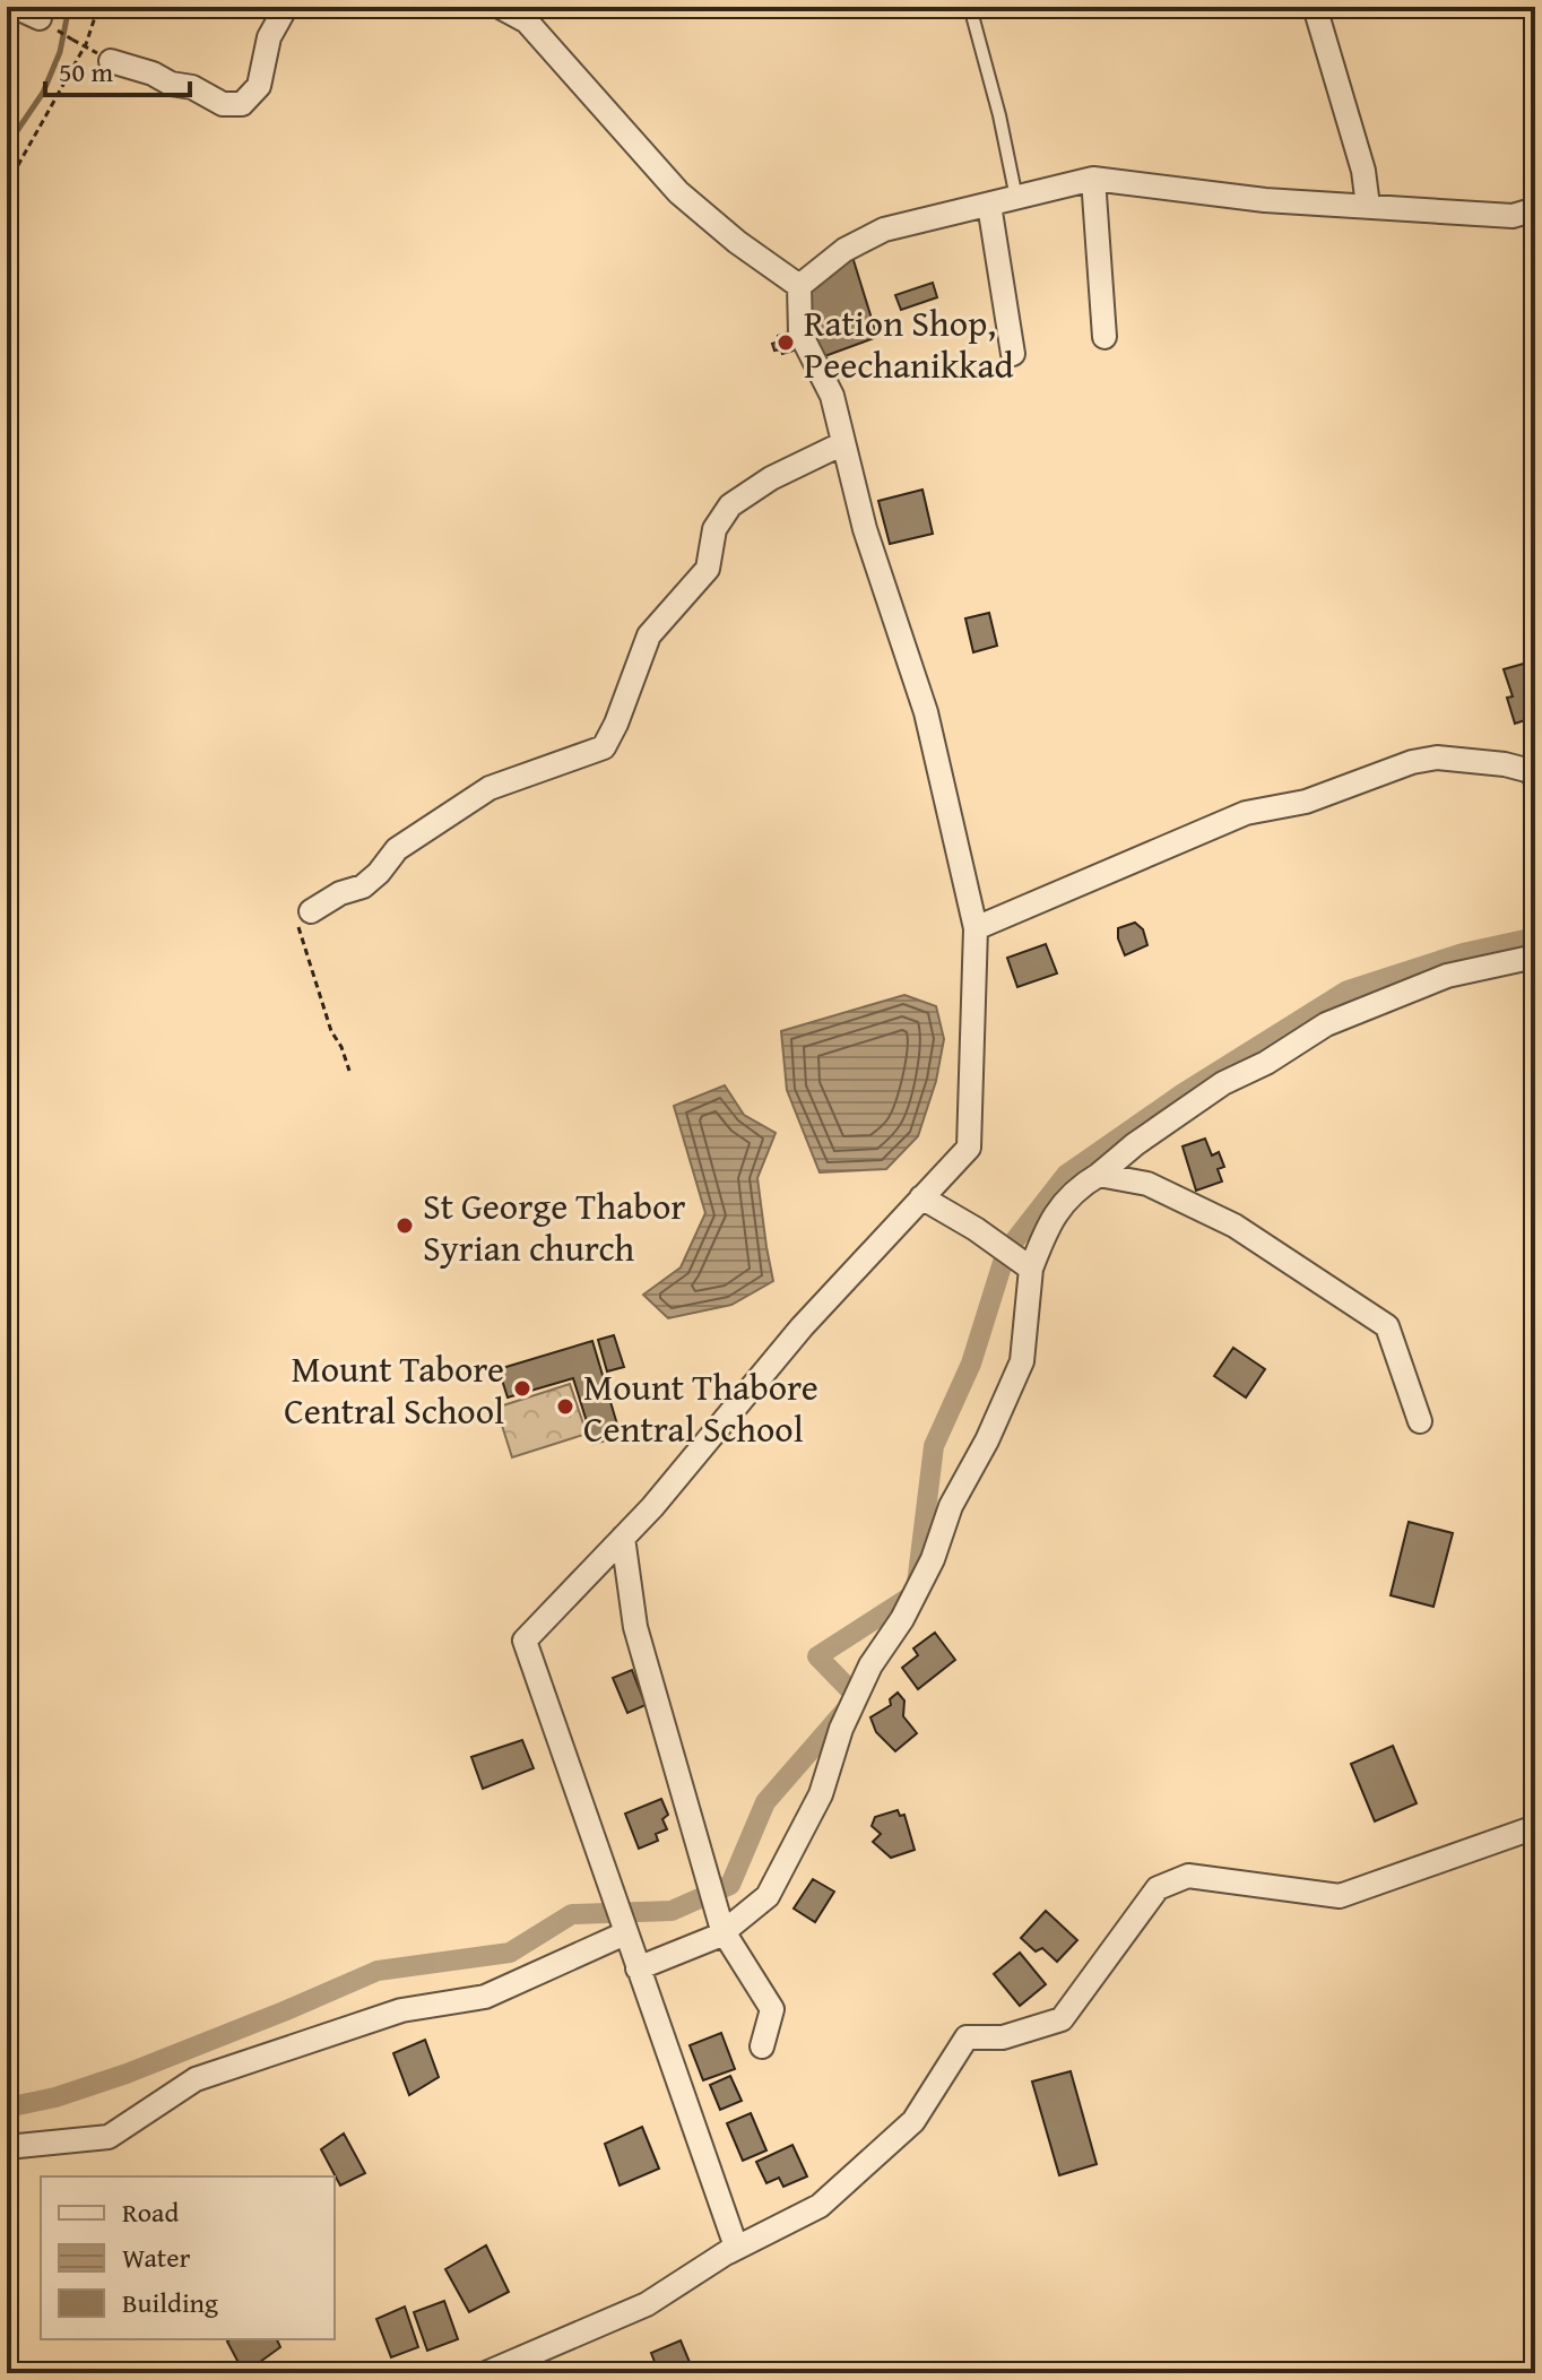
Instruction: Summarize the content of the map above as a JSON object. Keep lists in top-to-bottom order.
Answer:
{
  "places": [
    "Ration Shop, Peechanikkad",
    "St George Thabor Syrian church",
    "Mount Tabore Central School",
    "Mount Thabore Central School"
  ],
  "legend": ["Road", "Water", "Building"],
  "scale_bar": "50 m"
}
